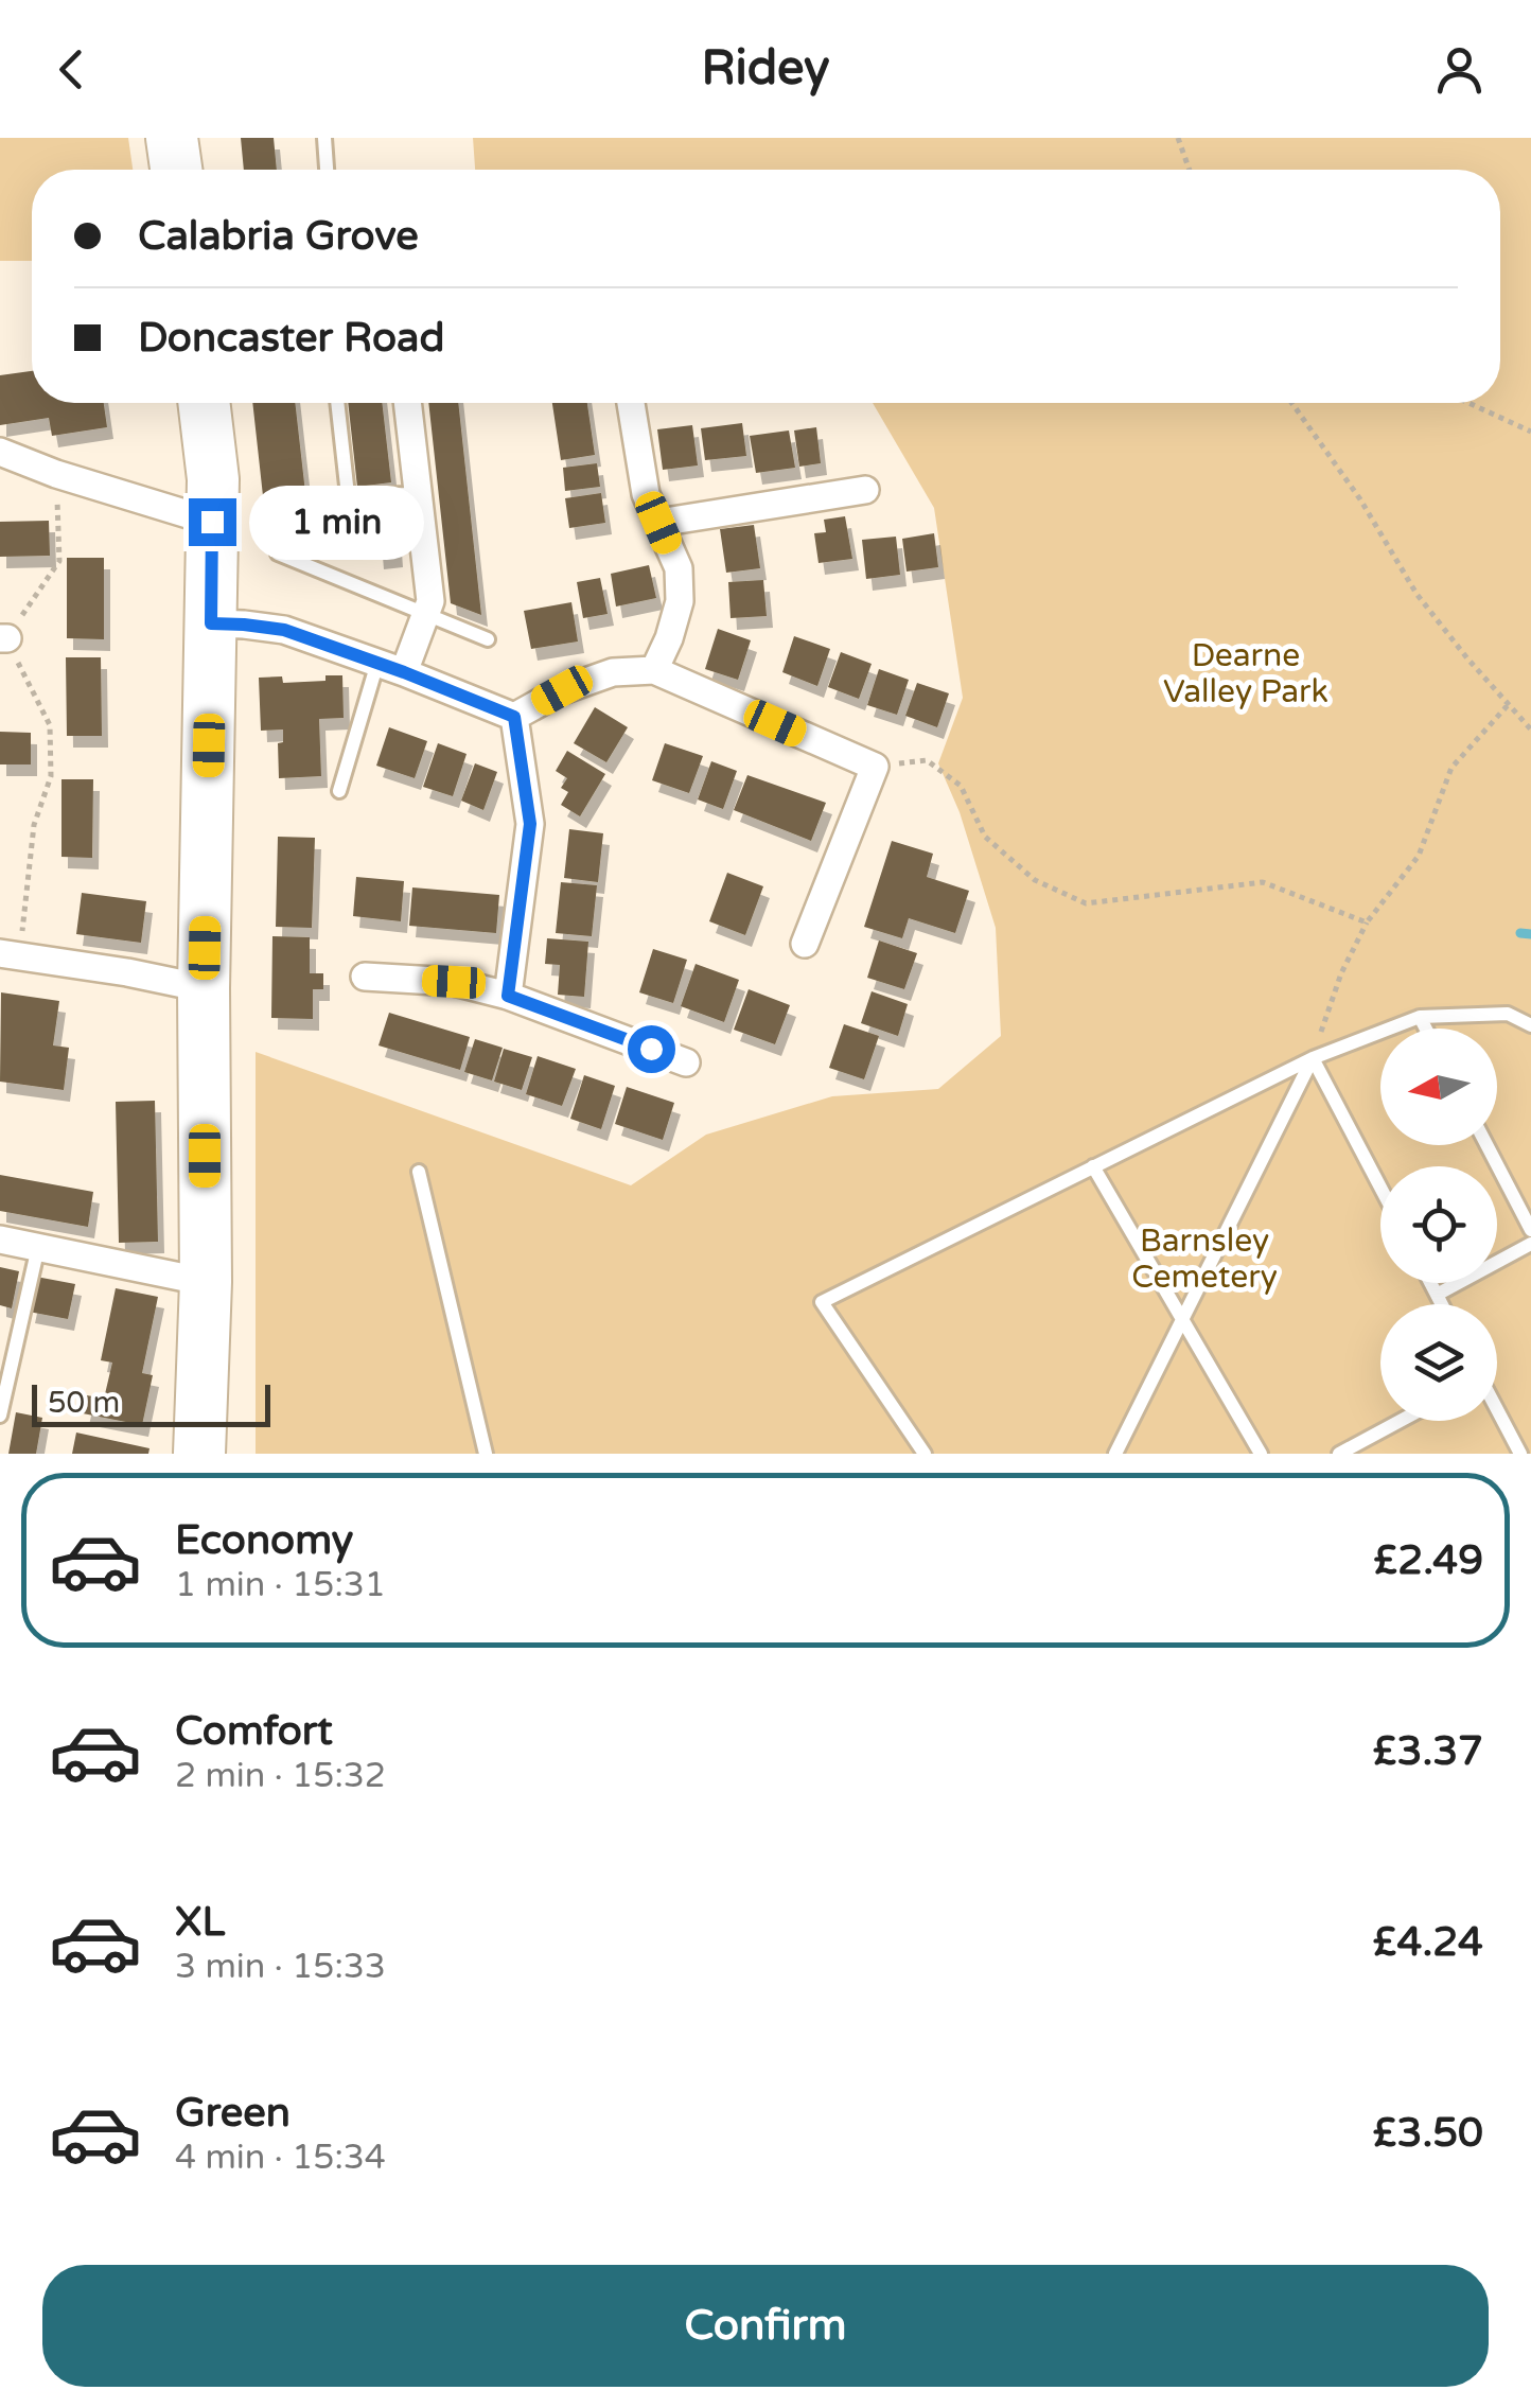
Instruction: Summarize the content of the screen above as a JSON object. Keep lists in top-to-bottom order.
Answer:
{
  "parks": ["Dearne Valley Park", "Barnsley Cemetery"],
  "scale_bar": "50 m",
  "north": "left",
  "page": {
    "header": "Ridey",
    "banner": ["Calabria Grove", "Doncaster Road"],
    "bubble": "1 min",
    "scale": "50 m",
    "list": [
      {
        "name": "Economy",
        "note": "1 min · 15:31",
        "value": "£2.49"
      },
      {
        "name": "Comfort",
        "note": "2 min · 15:32",
        "value": "£3.37"
      },
      {
        "name": "XL",
        "note": "3 min · 15:33",
        "value": "£4.24"
      },
      {
        "name": "Green",
        "note": "4 min · 15:34",
        "value": "£3.50"
      }
    ],
    "buttons": "Confirm"
  }
}
